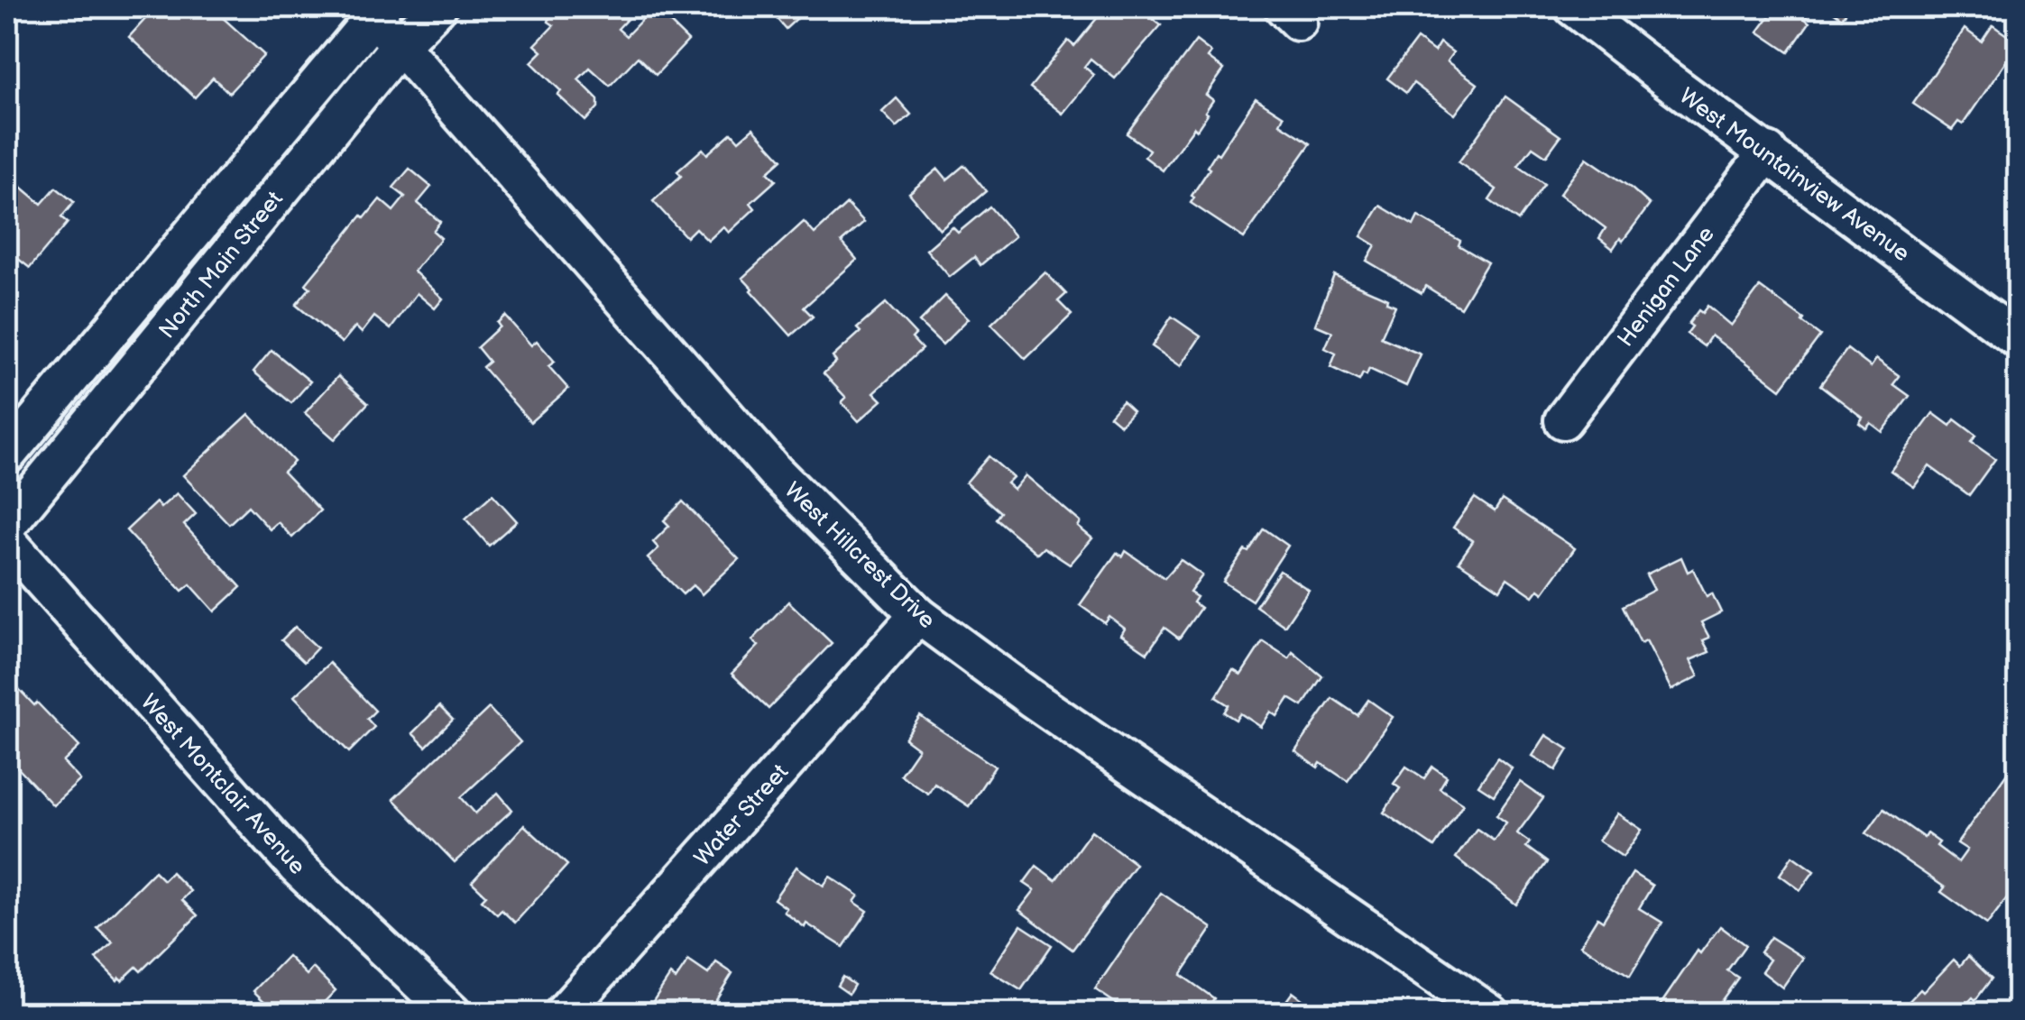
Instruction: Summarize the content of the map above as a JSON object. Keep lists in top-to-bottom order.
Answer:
{
  "streets": {
    "street": [
      "West Mountainview Avenue",
      "North Main Street",
      "Henigan Lane",
      "West Hillcrest Drive",
      "West Montclair Avenue",
      "Water Street"
    ]
  },
  "crossings": [
    ["West Mountainview Avenue", "Henigan Lane"],
    ["North Main Street", "West Hillcrest Drive"],
    ["West Hillcrest Drive", "Water Street"]
  ]
}
